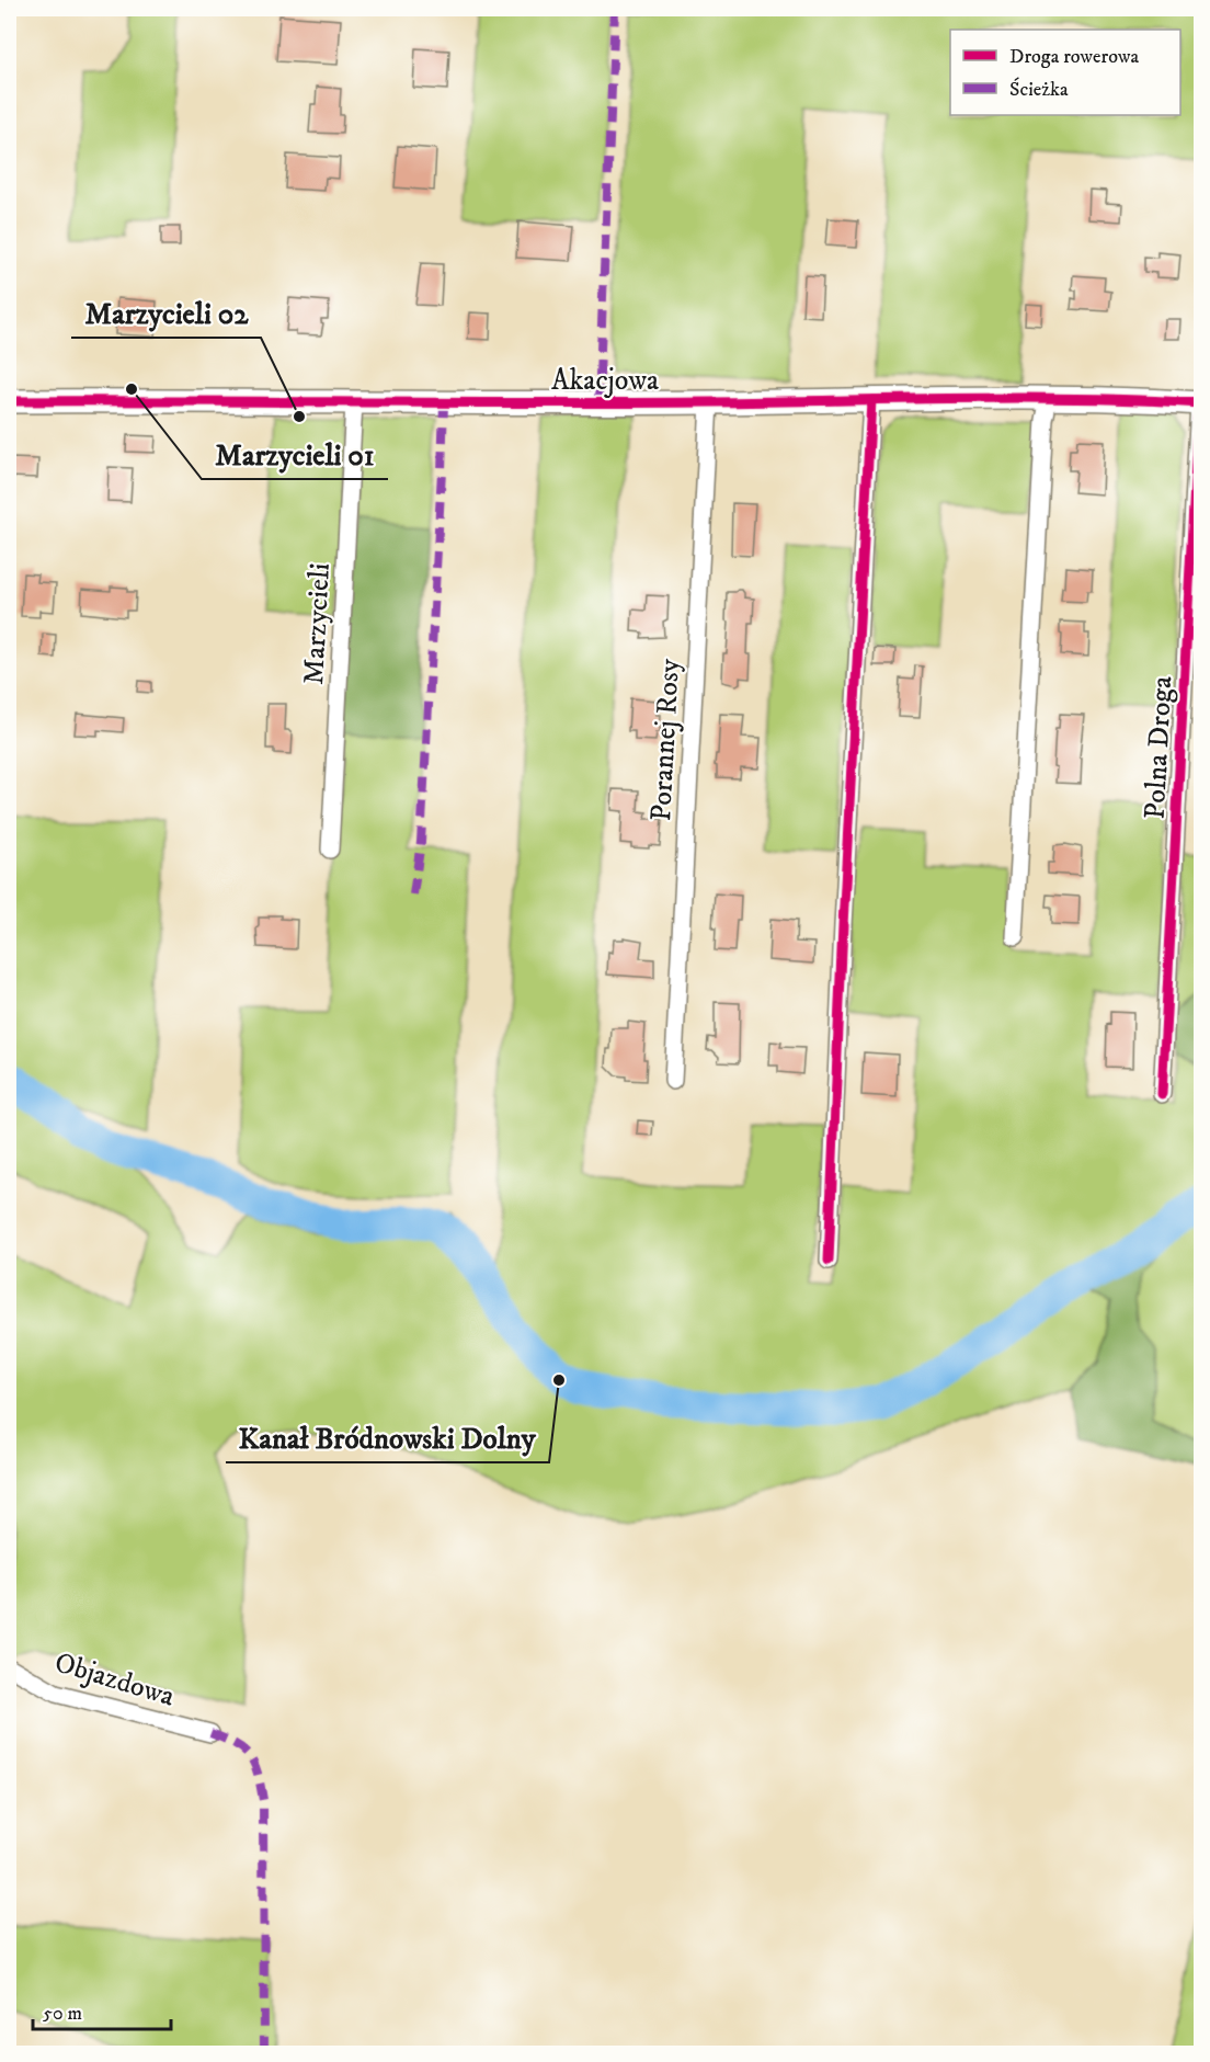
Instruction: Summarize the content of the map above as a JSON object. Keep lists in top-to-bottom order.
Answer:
{
  "streets": {
    "street": [
      "Akacjowa",
      "Marzycieli",
      "Porannej Rosy",
      "Polna Droga",
      "Objazdowa"
    ]
  },
  "crossings": [
    ["Akacjowa", "Marzycieli"],
    ["Akacjowa", "Porannej Rosy"],
    ["Akacjowa", "Polna Droga"]
  ],
  "places": ["Marzycieli 01", "Marzycieli 02", "Kanał Bródnowski Dolny"],
  "legend": ["Droga rowerowa", "Ścieżka"],
  "scale_bar": "50 m"
}
